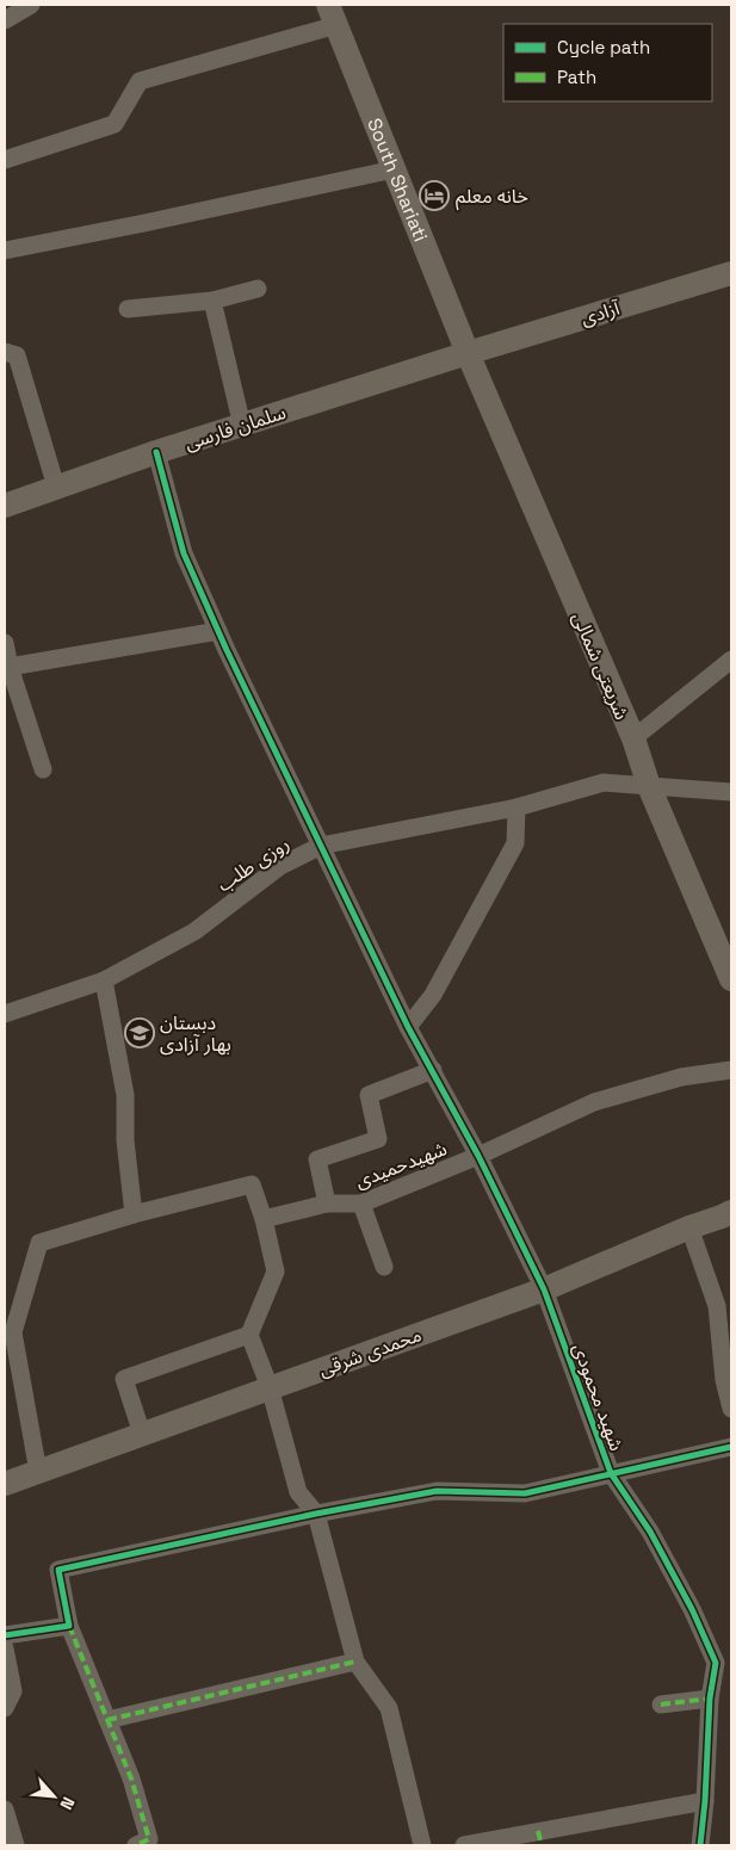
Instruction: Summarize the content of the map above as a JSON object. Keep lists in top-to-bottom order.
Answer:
{
  "streets": {
    "main road": [
      "South Shariati",
      "آزادی",
      "سلمان فارسی",
      "شریعتی شمالی",
      "محمدی شرقی"
    ],
    "street": ["روزی طلب", "شهیدحمیدی", "شهید محمودی"]
  },
  "crossings": [
    ["South Shariati", "آزادی"],
    ["South Shariati", "سلمان فارسی"],
    ["South Shariati", "شریعتی شمالی"],
    ["آزادی", "سلمان فارسی"],
    ["آزادی", "شریعتی شمالی"],
    ["سلمان فارسی", "شریعتی شمالی"],
    ["سلمان فارسی", "شهید محمودی"],
    ["شریعتی شمالی", "روزی طلب"],
    ["روزی طلب", "شهید محمودی"],
    ["شهیدحمیدی", "شهید محمودی"],
    ["محمدی شرقی", "شهید محمودی"]
  ],
  "places": {
    "hotel": ["خانه معلم"],
    "school or university": ["دبستان بهار آزادی"]
  },
  "legend": ["Cycle path", "Path"],
  "north": "bottom right"
}
